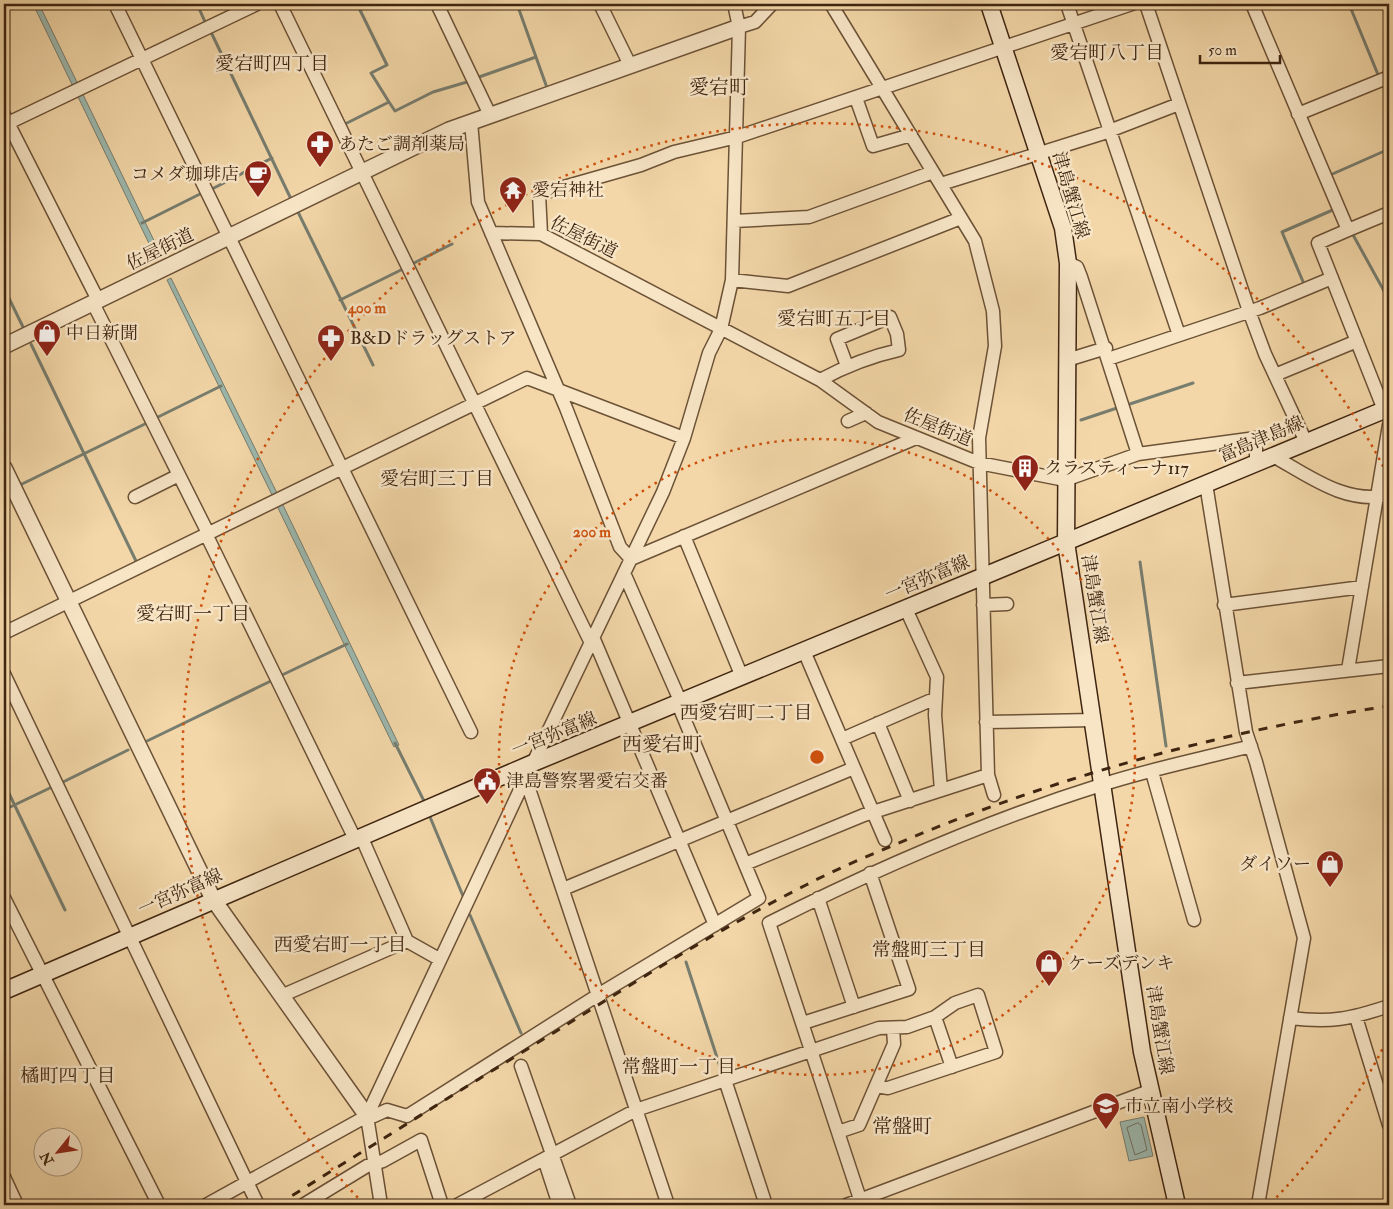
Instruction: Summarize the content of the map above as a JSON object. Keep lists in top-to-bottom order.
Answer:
{
  "streets": {
    "main road": ["津島蟹江線", "富島津島線", "一宮弥富線"],
    "street": ["佐屋街道"]
  },
  "crossings": [
    ["津島蟹江線", "佐屋街道"],
    ["津島蟹江線", "富島津島線"],
    ["津島蟹江線", "一宮弥富線"],
    ["富島津島線", "一宮弥富線"]
  ],
  "districts": [
    "愛宕町八丁目",
    "愛宕町四丁目",
    "愛宕町",
    "愛宕町五丁目",
    "愛宕町三丁目",
    "愛宕町一丁目",
    "西愛宕町二丁目",
    "西愛宕町",
    "西愛宕町一丁目",
    "常盤町三丁目",
    "常盤町一丁目",
    "橘町四丁目",
    "常盤町"
  ],
  "places": {
    "pharmacy": ["あたご調剤薬局", "B&Dドラッグストア"],
    "cafe": ["コメダ珈琲店"],
    "temple": ["愛宕神社"],
    "shop": ["中日新聞", "ダイソー", "ケーズデンキ"],
    "building": ["クラスティーナ117"],
    "public building": ["津島警察署愛宕交番"],
    "school or university": ["市立南小学校"]
  },
  "scale_bar": "50 m",
  "north": "bottom left",
  "rings": ["400 m", "200 m"]
}
